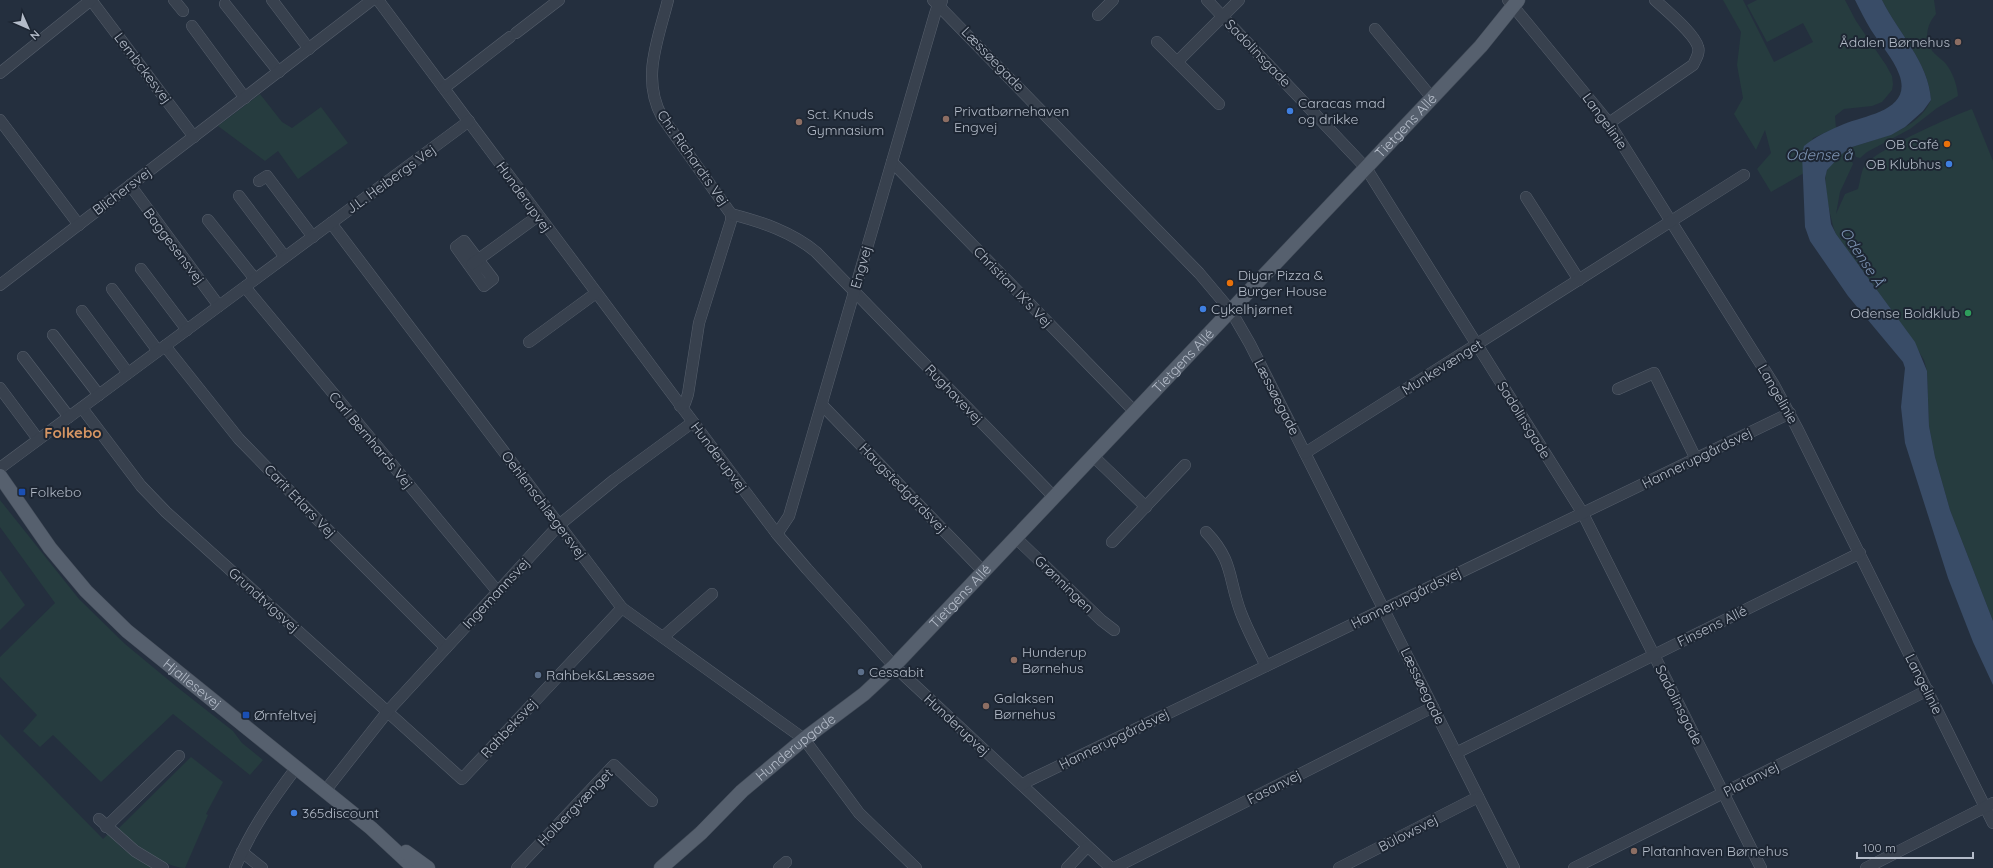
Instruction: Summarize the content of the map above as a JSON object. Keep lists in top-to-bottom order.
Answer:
{
  "streets": {
    "main road": ["Tietgens Allé", "Hjallesevej", "Hunderupgade"],
    "street": [
      "Sadolinsgade",
      "Læssøegade",
      "Lembckesvej",
      "Langelinie",
      "Chr. Richardts Vej",
      "J.L. Heibergs Vej",
      "Blichersvej",
      "Hunderupvej",
      "Baggesensvej",
      "Engvej",
      "Christian IX's Vej",
      "Munkevænget",
      "Rughavevej",
      "Carl Bernhards Vej",
      "Hannerupgårdsvej",
      "Haugstedgårdsvej",
      "Carit Etlars Vej",
      "Oehlenschlægersvej",
      "Grønningen",
      "Ingemannsvej",
      "Grundtvigsvej",
      "Finsens Allé",
      "Rahbeksvej",
      "Platanvej",
      "Fasanvej",
      "Holbergvænget",
      "Bülowsvej"
    ]
  },
  "crossings": [
    ["Sadolinsgade", "Tietgens Allé"],
    ["Sadolinsgade", "Munkevænget"],
    ["Sadolinsgade", "Hannerupgårdsvej"],
    ["Sadolinsgade", "Finsens Allé"],
    ["Sadolinsgade", "Platanvej"],
    ["Læssøegade", "Tietgens Allé"],
    ["Læssøegade", "Engvej"],
    ["Læssøegade", "Munkevænget"],
    ["Læssøegade", "Hannerupgårdsvej"],
    ["Læssøegade", "Finsens Allé"],
    ["Læssøegade", "Fasanvej"],
    ["Læssøegade", "Bülowsvej"],
    ["Lembckesvej", "Blichersvej"],
    ["Langelinie", "Tietgens Allé"],
    ["Langelinie", "Munkevænget"],
    ["Langelinie", "Hannerupgårdsvej"],
    ["Langelinie", "Finsens Allé"],
    ["Langelinie", "Platanvej"],
    ["Tietgens Allé", "Hunderupvej"],
    ["Tietgens Allé", "Christian IX's Vej"],
    ["Tietgens Allé", "Rughavevej"],
    ["Tietgens Allé", "Haugstedgårdsvej"],
    ["Tietgens Allé", "Grønningen"],
    ["Tietgens Allé", "Hunderupgade"],
    ["Chr. Richardts Vej", "Hunderupvej"],
    ["Chr. Richardts Vej", "Rughavevej"],
    ["J.L. Heibergs Vej", "Hunderupvej"],
    ["J.L. Heibergs Vej", "Baggesensvej"],
    ["J.L. Heibergs Vej", "Carl Bernhards Vej"],
    ["J.L. Heibergs Vej", "Carit Etlars Vej"],
    ["J.L. Heibergs Vej", "Oehlenschlægersvej"],
    ["J.L. Heibergs Vej", "Grundtvigsvej"],
    ["Blichersvej", "Baggesensvej"],
    ["Hunderupvej", "Engvej"],
    ["Hunderupvej", "Hannerupgårdsvej"],
    ["Hunderupvej", "Ingemannsvej"],
    ["Hunderupvej", "Hunderupgade"],
    ["Engvej", "Christian IX's Vej"],
    ["Engvej", "Rughavevej"],
    ["Engvej", "Haugstedgårdsvej"],
    ["Carl Bernhards Vej", "Ingemannsvej"],
    ["Carit Etlars Vej", "Ingemannsvej"],
    ["Oehlenschlægersvej", "Ingemannsvej"],
    ["Oehlenschlægersvej", "Rahbeksvej"],
    ["Oehlenschlægersvej", "Hunderupgade"],
    ["Ingemannsvej", "Grundtvigsvej"],
    ["Ingemannsvej", "Hjallesevej"],
    ["Grundtvigsvej", "Rahbeksvej"]
  ],
  "districts": ["Folkebo"],
  "water": ["Odense å", "Odense Å"],
  "places": {
    "other": [
      "Ådalen Børnehus",
      "Caracas mad og drikke",
      "Privatbørnehaven Engvej",
      "Sct. Knuds Gymnasium",
      "OB Café",
      "OB Klubhus",
      "Diyar Pizza & Burger House",
      "Cykelhjørnet",
      "Odense Boldklub",
      "Hunderup Børnehus",
      "Cessabit",
      "Rahbek&Læssøe",
      "Galaksen Børnehus",
      "365discount",
      "Platanhaven Børnehus"
    ],
    "transit": ["Folkebo", "Ørnfeltvej"]
  },
  "scale_bar": "100 m",
  "north": "bottom right"
}
